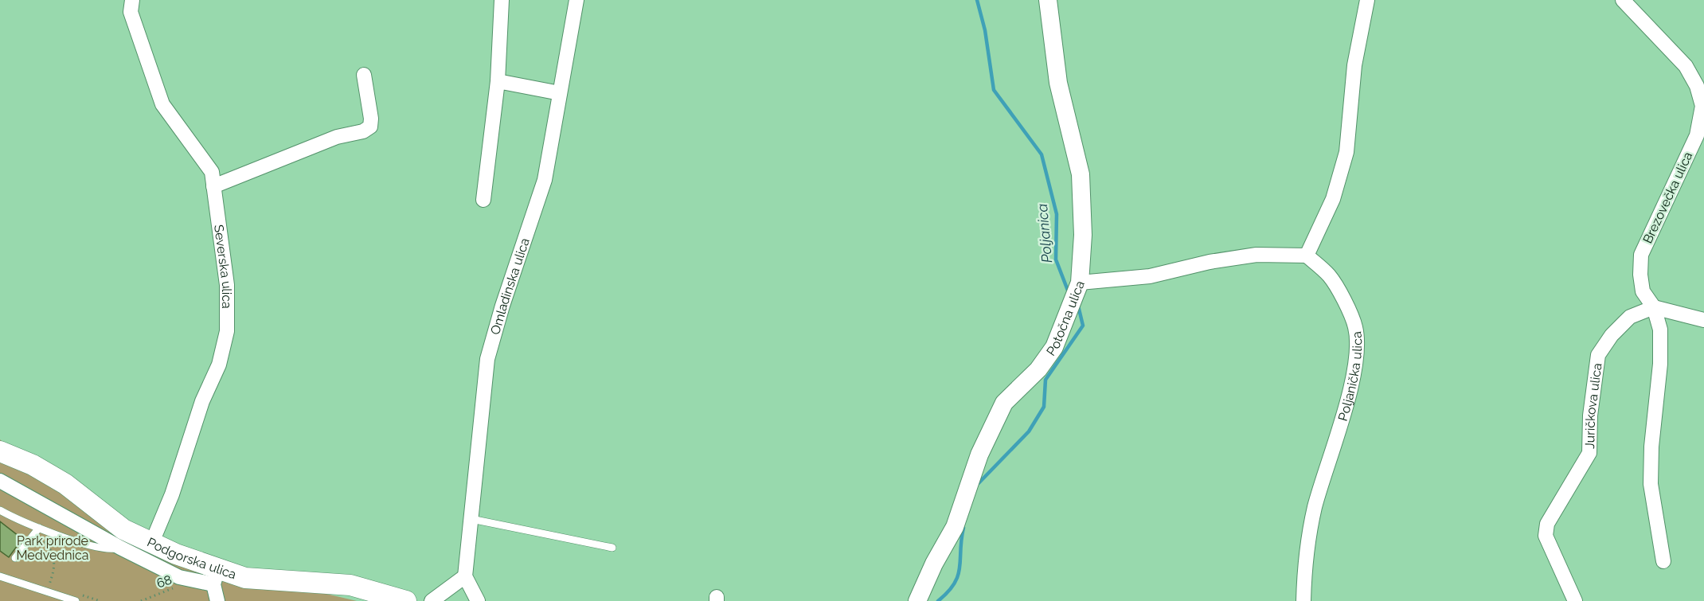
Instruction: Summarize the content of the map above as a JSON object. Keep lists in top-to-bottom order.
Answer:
{
  "streets": {
    "main road": ["Podgorska ulica"],
    "street": [
      "Brezovečka ulica",
      "Severska ulica",
      "Omladinska ulica",
      "Potočna ulica",
      "Poljanička ulica",
      "Juričkova ulica"
    ],
    "path": ["68"]
  },
  "crossings": [
    ["Brezovečka ulica", "Juričkova ulica"],
    ["Severska ulica", "Podgorska ulica"]
  ],
  "water": ["Poljanica"],
  "parks": ["Park prirode Medvednica"]
}
